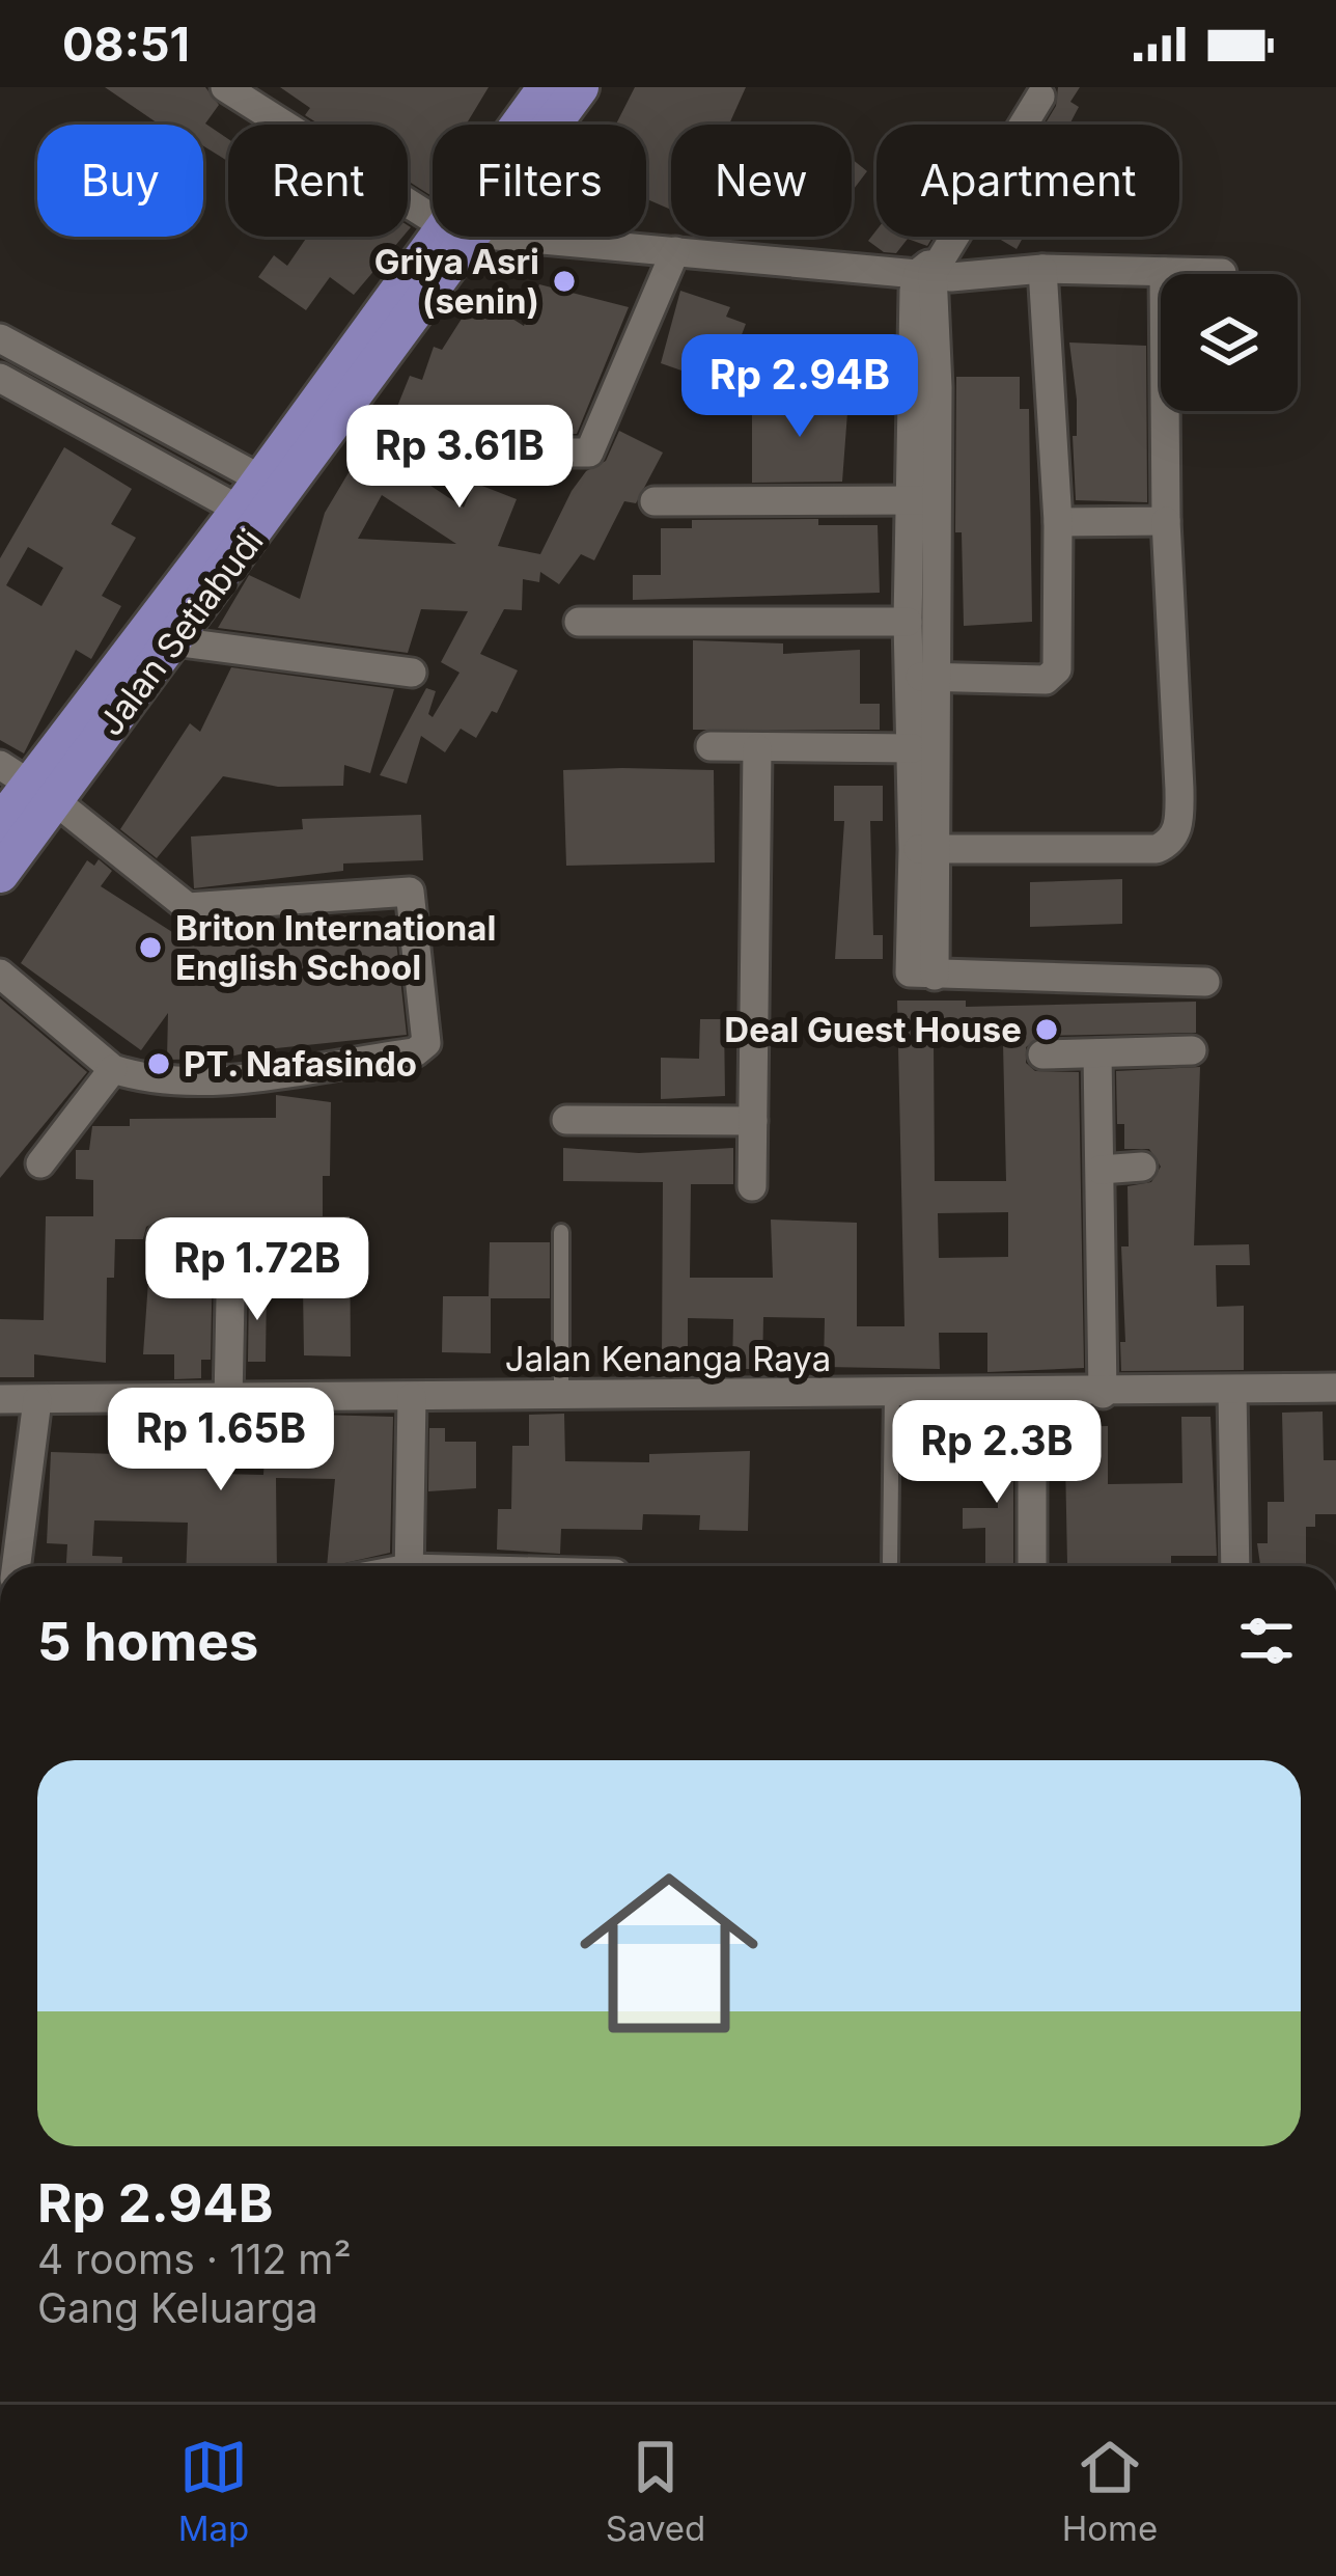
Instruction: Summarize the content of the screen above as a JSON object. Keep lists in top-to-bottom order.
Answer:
{
  "streets": {
    "main road": ["Jalan Setiabudi"],
    "street": ["Jalan Kenanga Raya"]
  },
  "places": [
    "Griya Asri (senin)",
    "Briton International English School",
    "Deal Guest House",
    "PT. Nafasindo"
  ],
  "page": {
    "status": "08:51",
    "chip": [
      "Buy",
      "Rent",
      "Filters",
      "New",
      "Apartment"
    ],
    "price": [
      "Rp 2.94B",
      "Rp 3.61B",
      "Rp 1.72B",
      "Rp 1.65B",
      "Rp 2.3B"
    ],
    "heading": "5 homes",
    "list": [
      {
        "name": "Rp 2.94B",
        "note": "4 rooms · 112 m² · Gang Keluarga"
      }
    ],
    "tabs": ["Map", "Saved", "Home"]
  }
}
